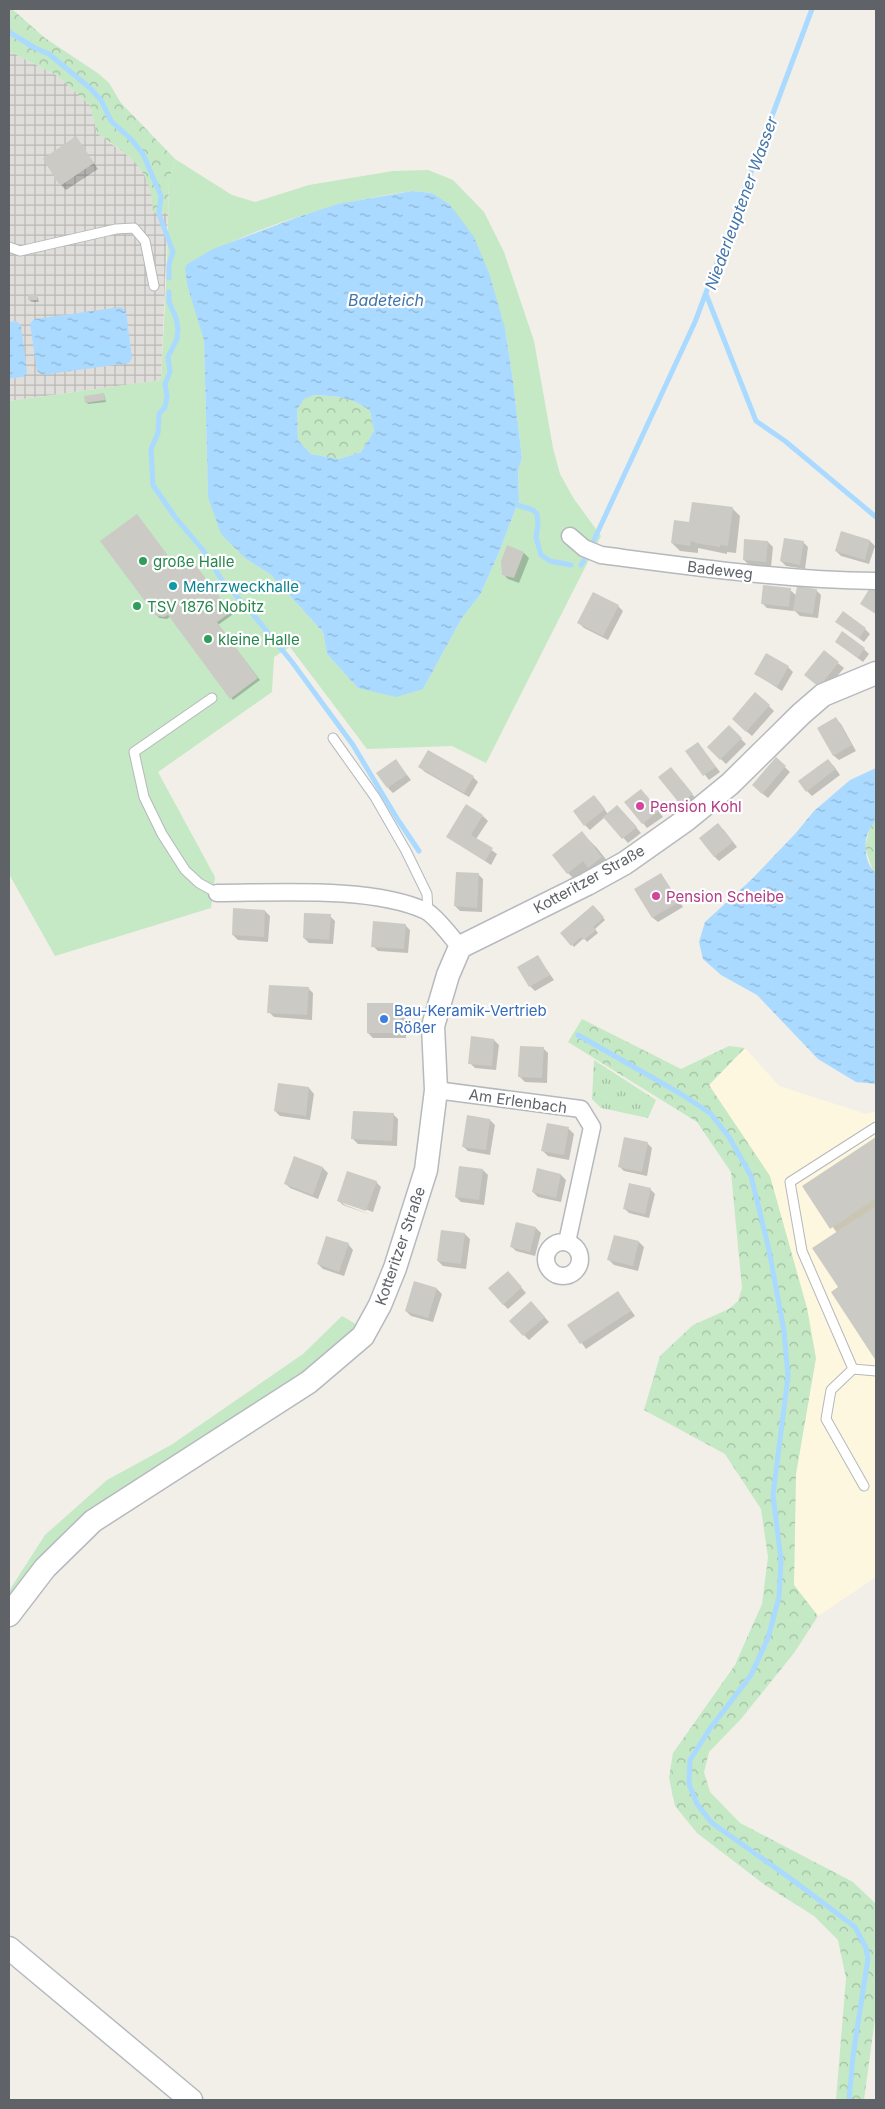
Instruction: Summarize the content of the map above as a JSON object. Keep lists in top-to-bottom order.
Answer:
{
  "streets": {
    "street": ["Badeweg", "Kotteritzer Straße", "Am Erlenbach"]
  },
  "crossings": [
    ["Kotteritzer Straße", "Am Erlenbach"]
  ],
  "water": ["Niederleuptener Wasser", "Badeteich"],
  "places": [
    "große Halle",
    "Mehrzweckhalle",
    "TSV 1876 Nobitz",
    "kleine Halle",
    "Pension Kohl",
    "Pension Scheibe",
    "Bau-Keramik-Vertrieb Rößer"
  ]
}
